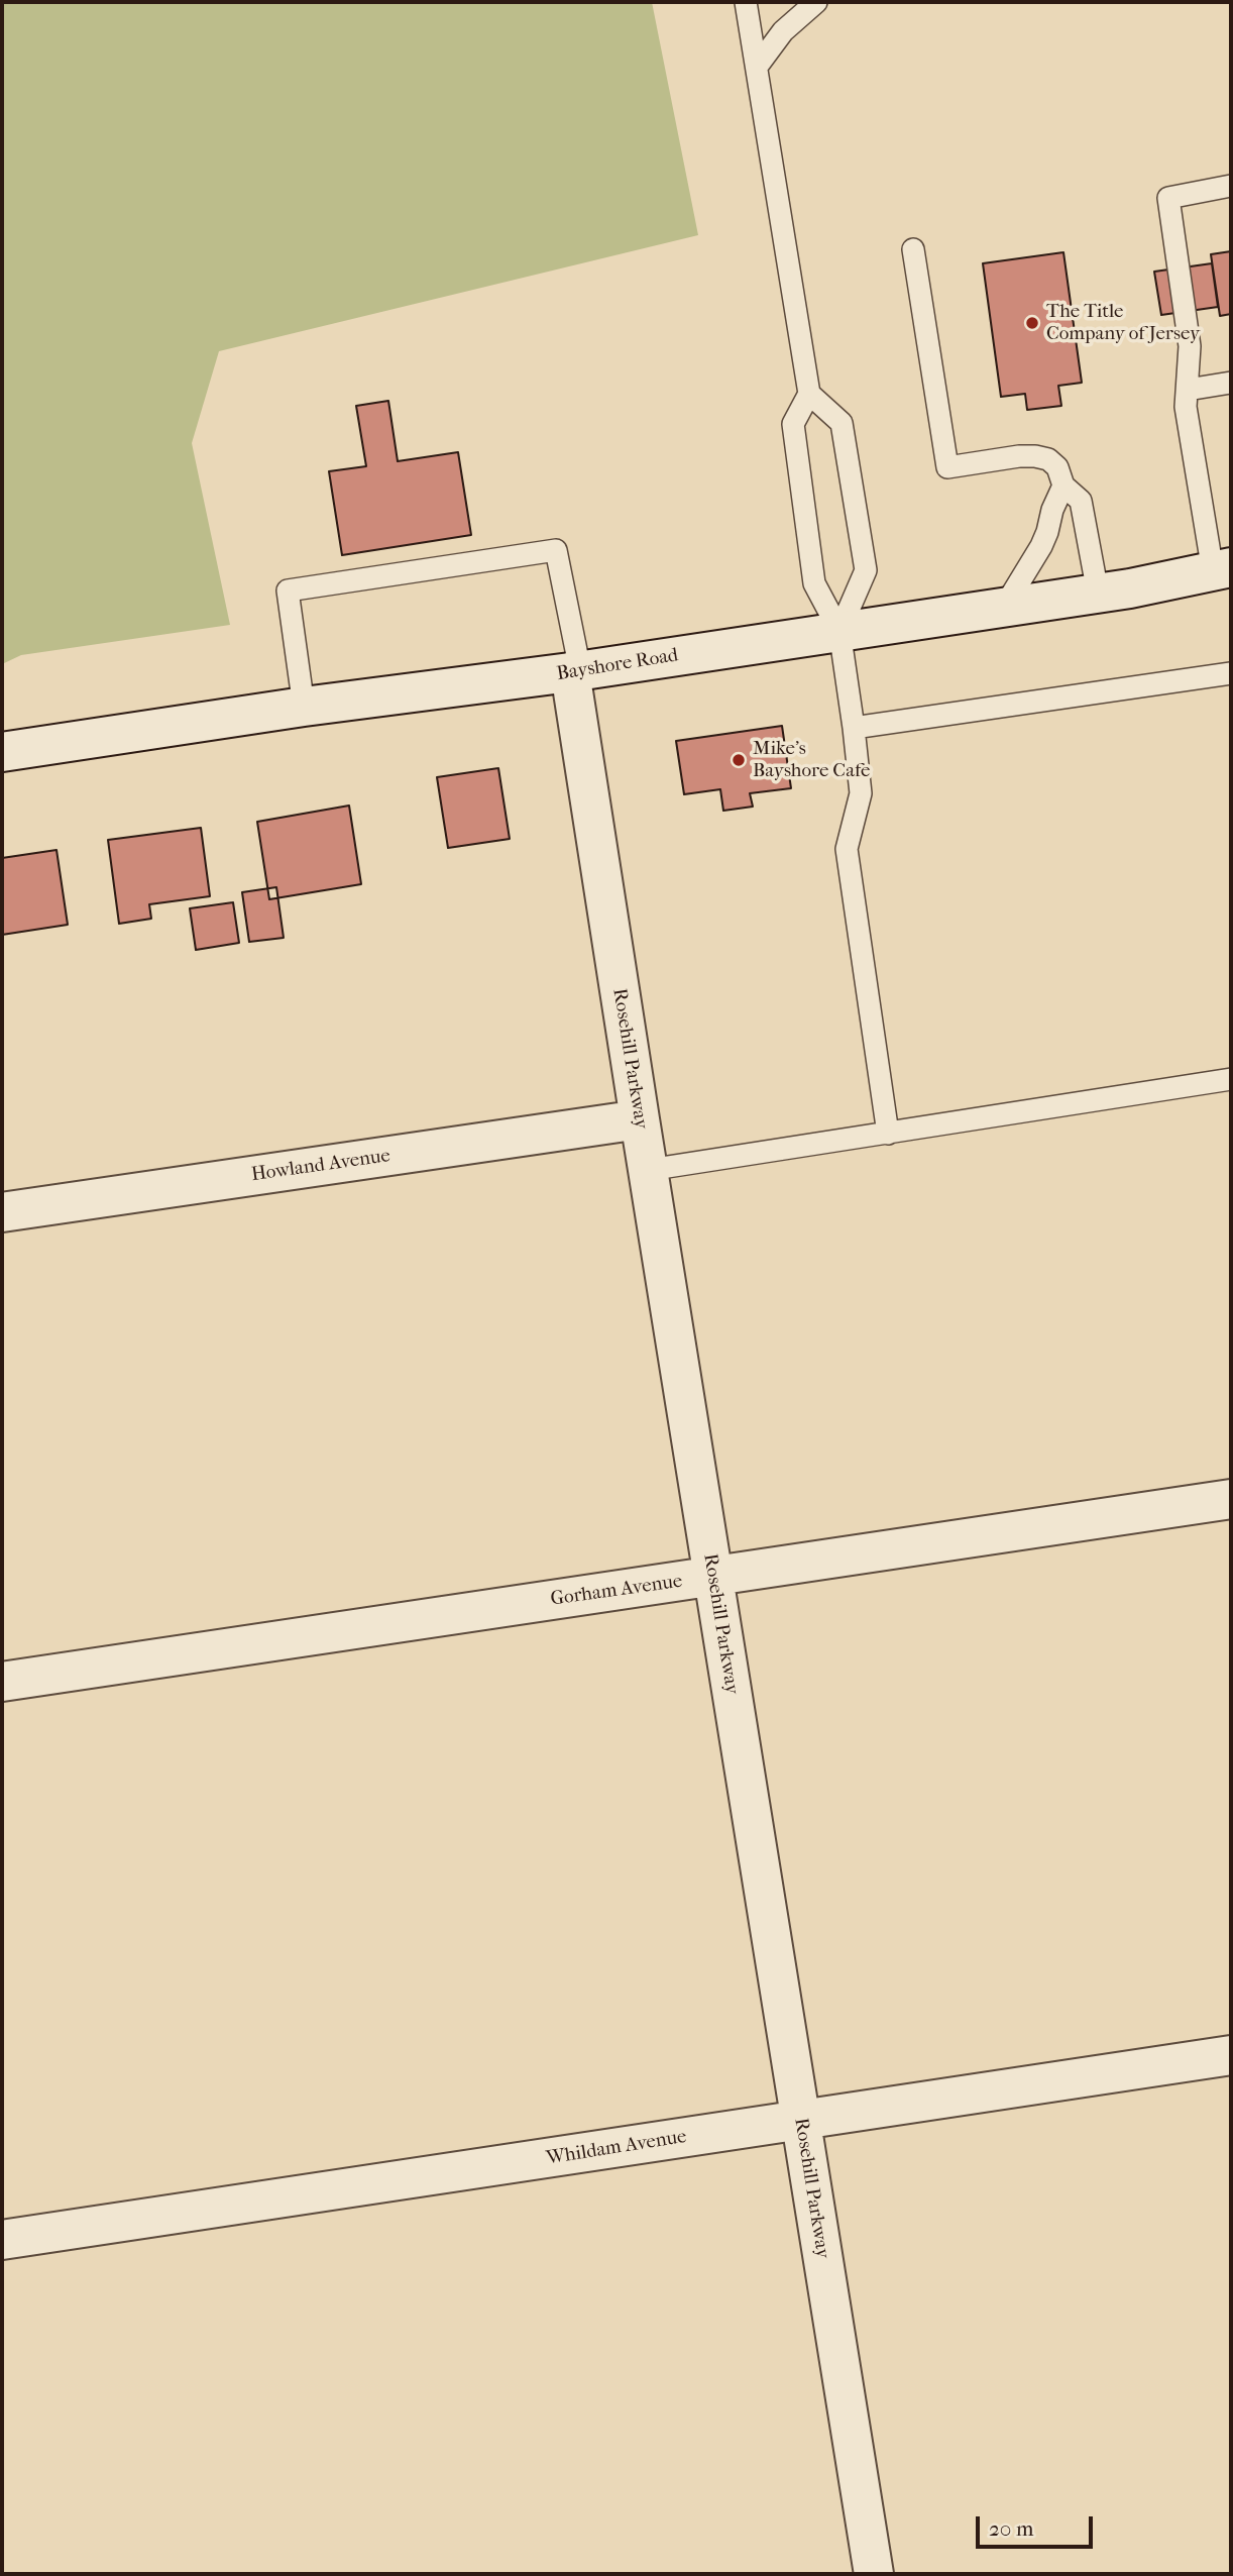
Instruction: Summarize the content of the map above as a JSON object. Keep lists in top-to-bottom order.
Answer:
{
  "streets": {
    "street": [
      "Bayshore Road",
      "Rosehill Parkway",
      "Howland Avenue",
      "Gorham Avenue",
      "Whildam Avenue"
    ]
  },
  "crossings": [
    ["Bayshore Road", "Rosehill Parkway"],
    ["Rosehill Parkway", "Howland Avenue"],
    ["Rosehill Parkway", "Gorham Avenue"],
    ["Rosehill Parkway", "Whildam Avenue"]
  ],
  "places": ["The Title Company of Jersey", "Mike's Bayshore Cafe"],
  "scale_bar": "20 m"
}
